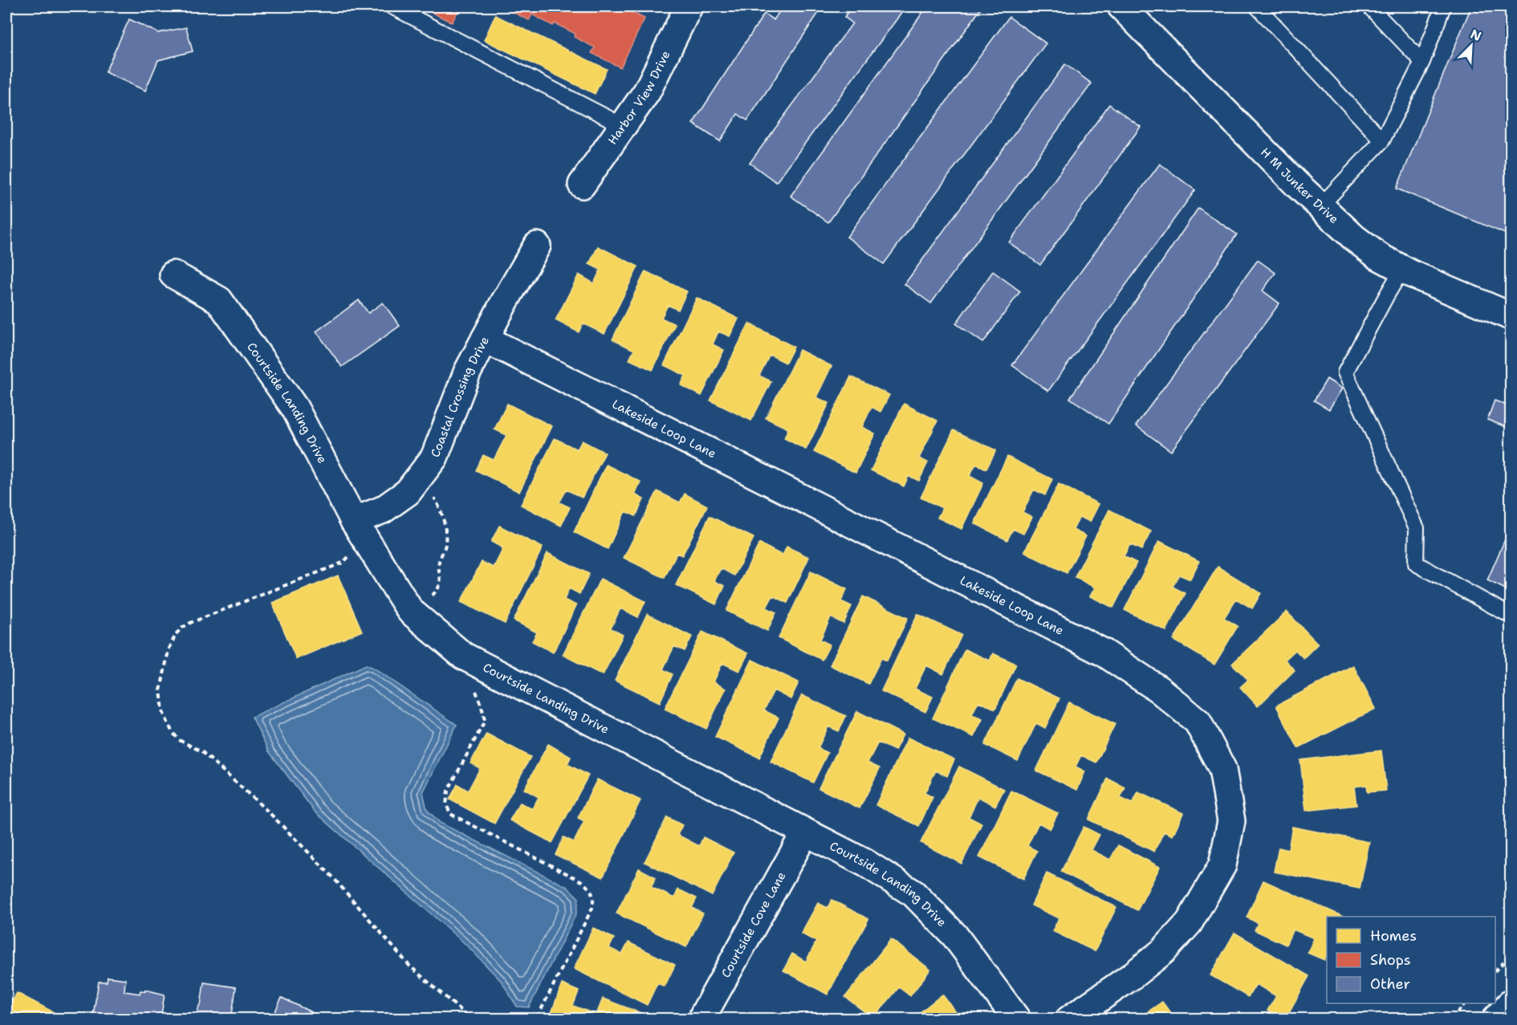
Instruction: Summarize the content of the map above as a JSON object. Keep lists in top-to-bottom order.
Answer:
{
  "streets": {
    "street": [
      "Harbor View Drive",
      "H M Junker Drive",
      "Coastal Crossing Drive",
      "Courtside Landing Drive",
      "Lakeside Loop Lane",
      "Courtside Cove Lane"
    ]
  },
  "crossings": [
    ["Coastal Crossing Drive", "Courtside Landing Drive"],
    ["Coastal Crossing Drive", "Lakeside Loop Lane"],
    ["Courtside Landing Drive", "Courtside Cove Lane"]
  ],
  "legend": ["Homes", "Shops", "Other"],
  "north": "top right"
}
